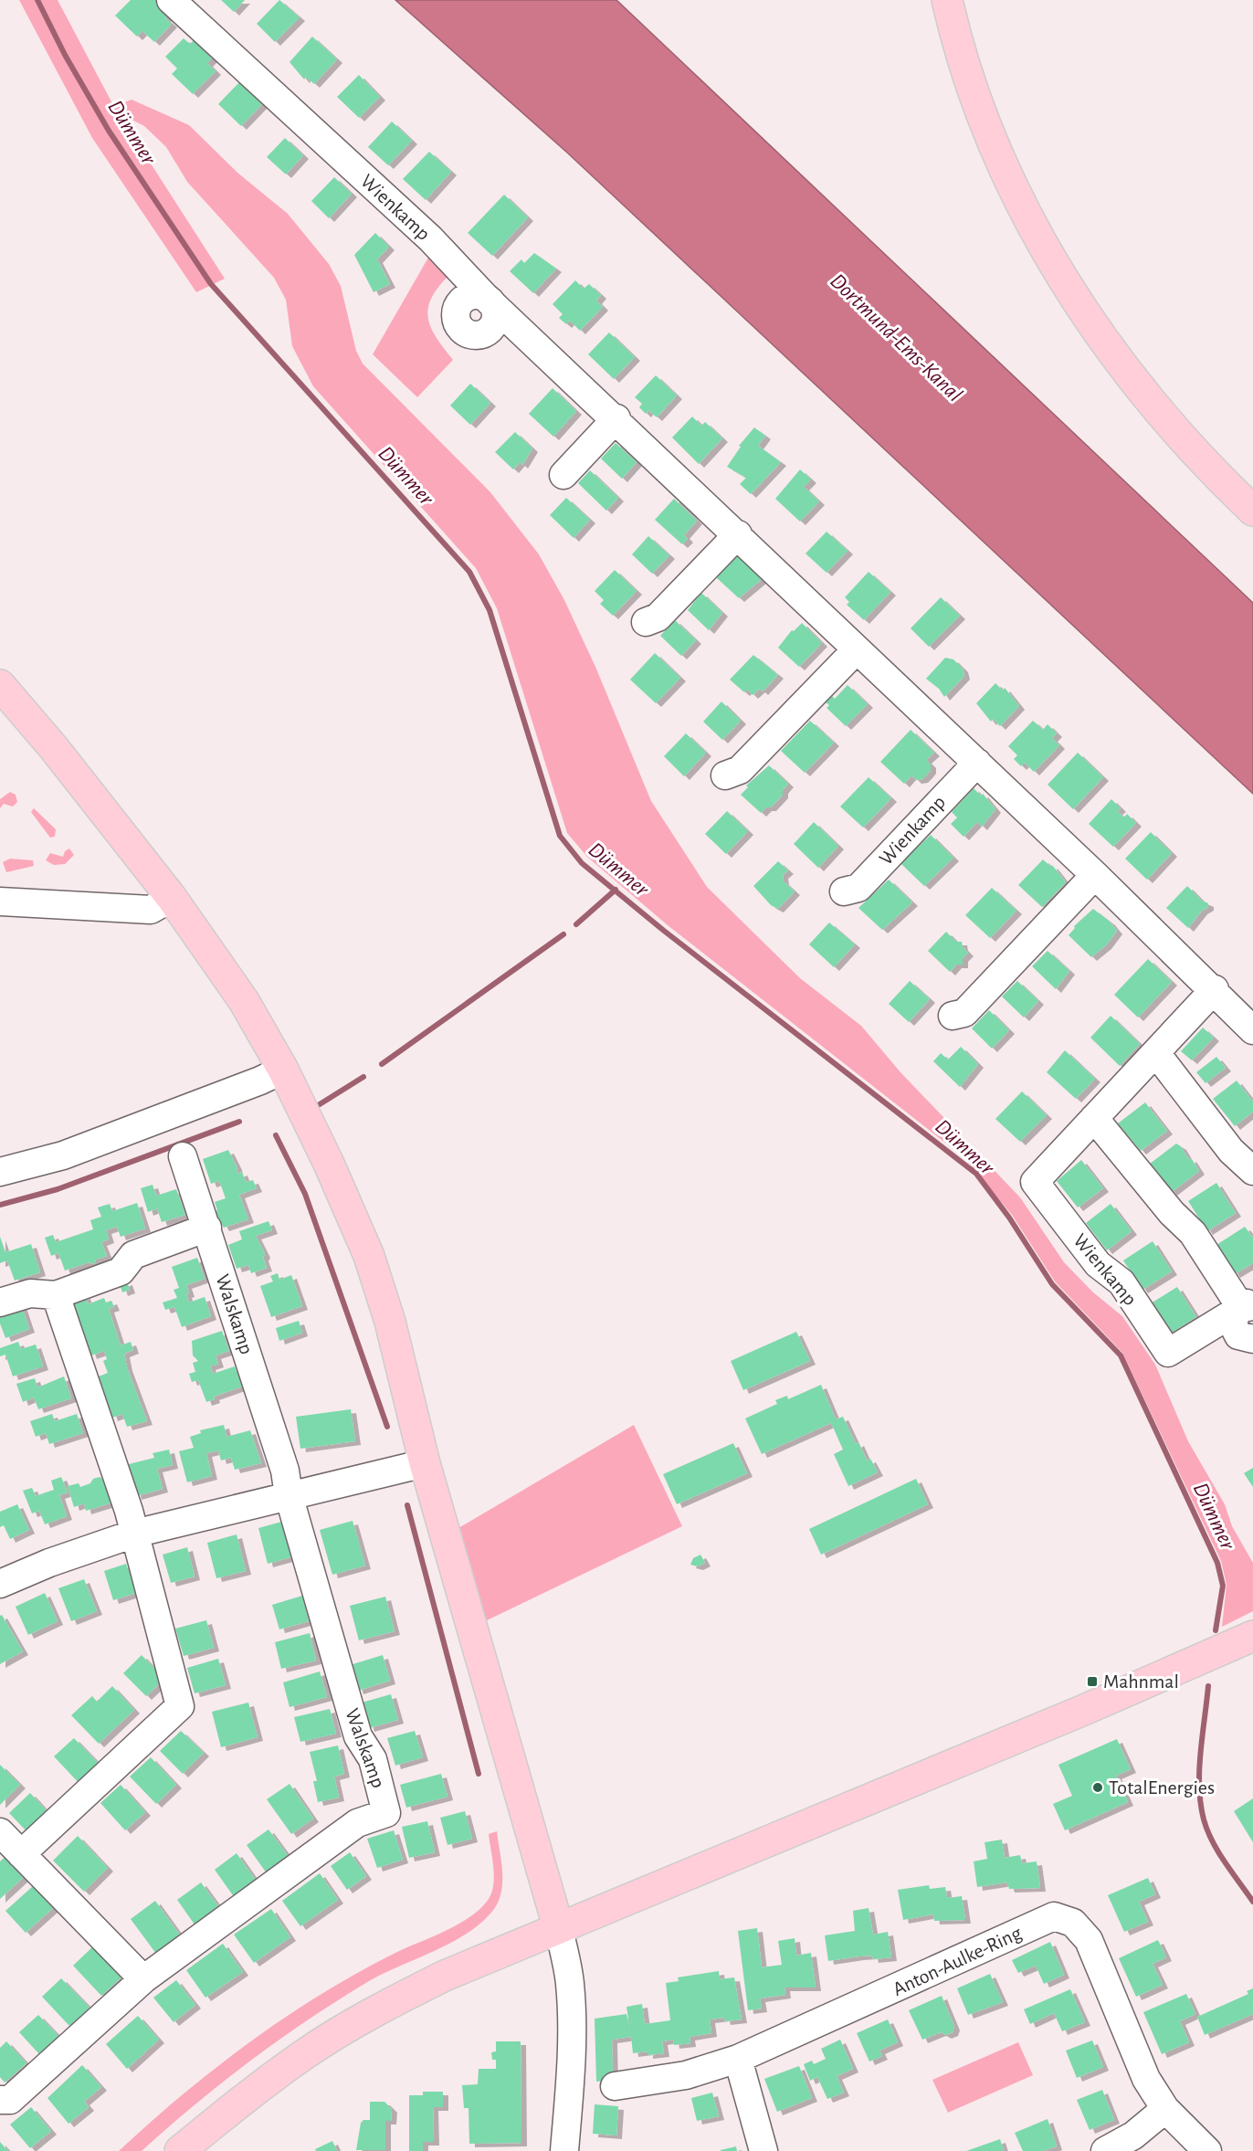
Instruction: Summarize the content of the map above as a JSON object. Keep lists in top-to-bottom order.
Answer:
{
  "streets": {
    "street": ["Wienkamp", "Walskamp", "Anton-Aulke-Ring"]
  },
  "water": ["Dümmer", "Dortmund-Ems-Kanal"],
  "places": {
    "transit": ["Mahnmal"],
    "other": ["TotalEnergies"]
  }
}
